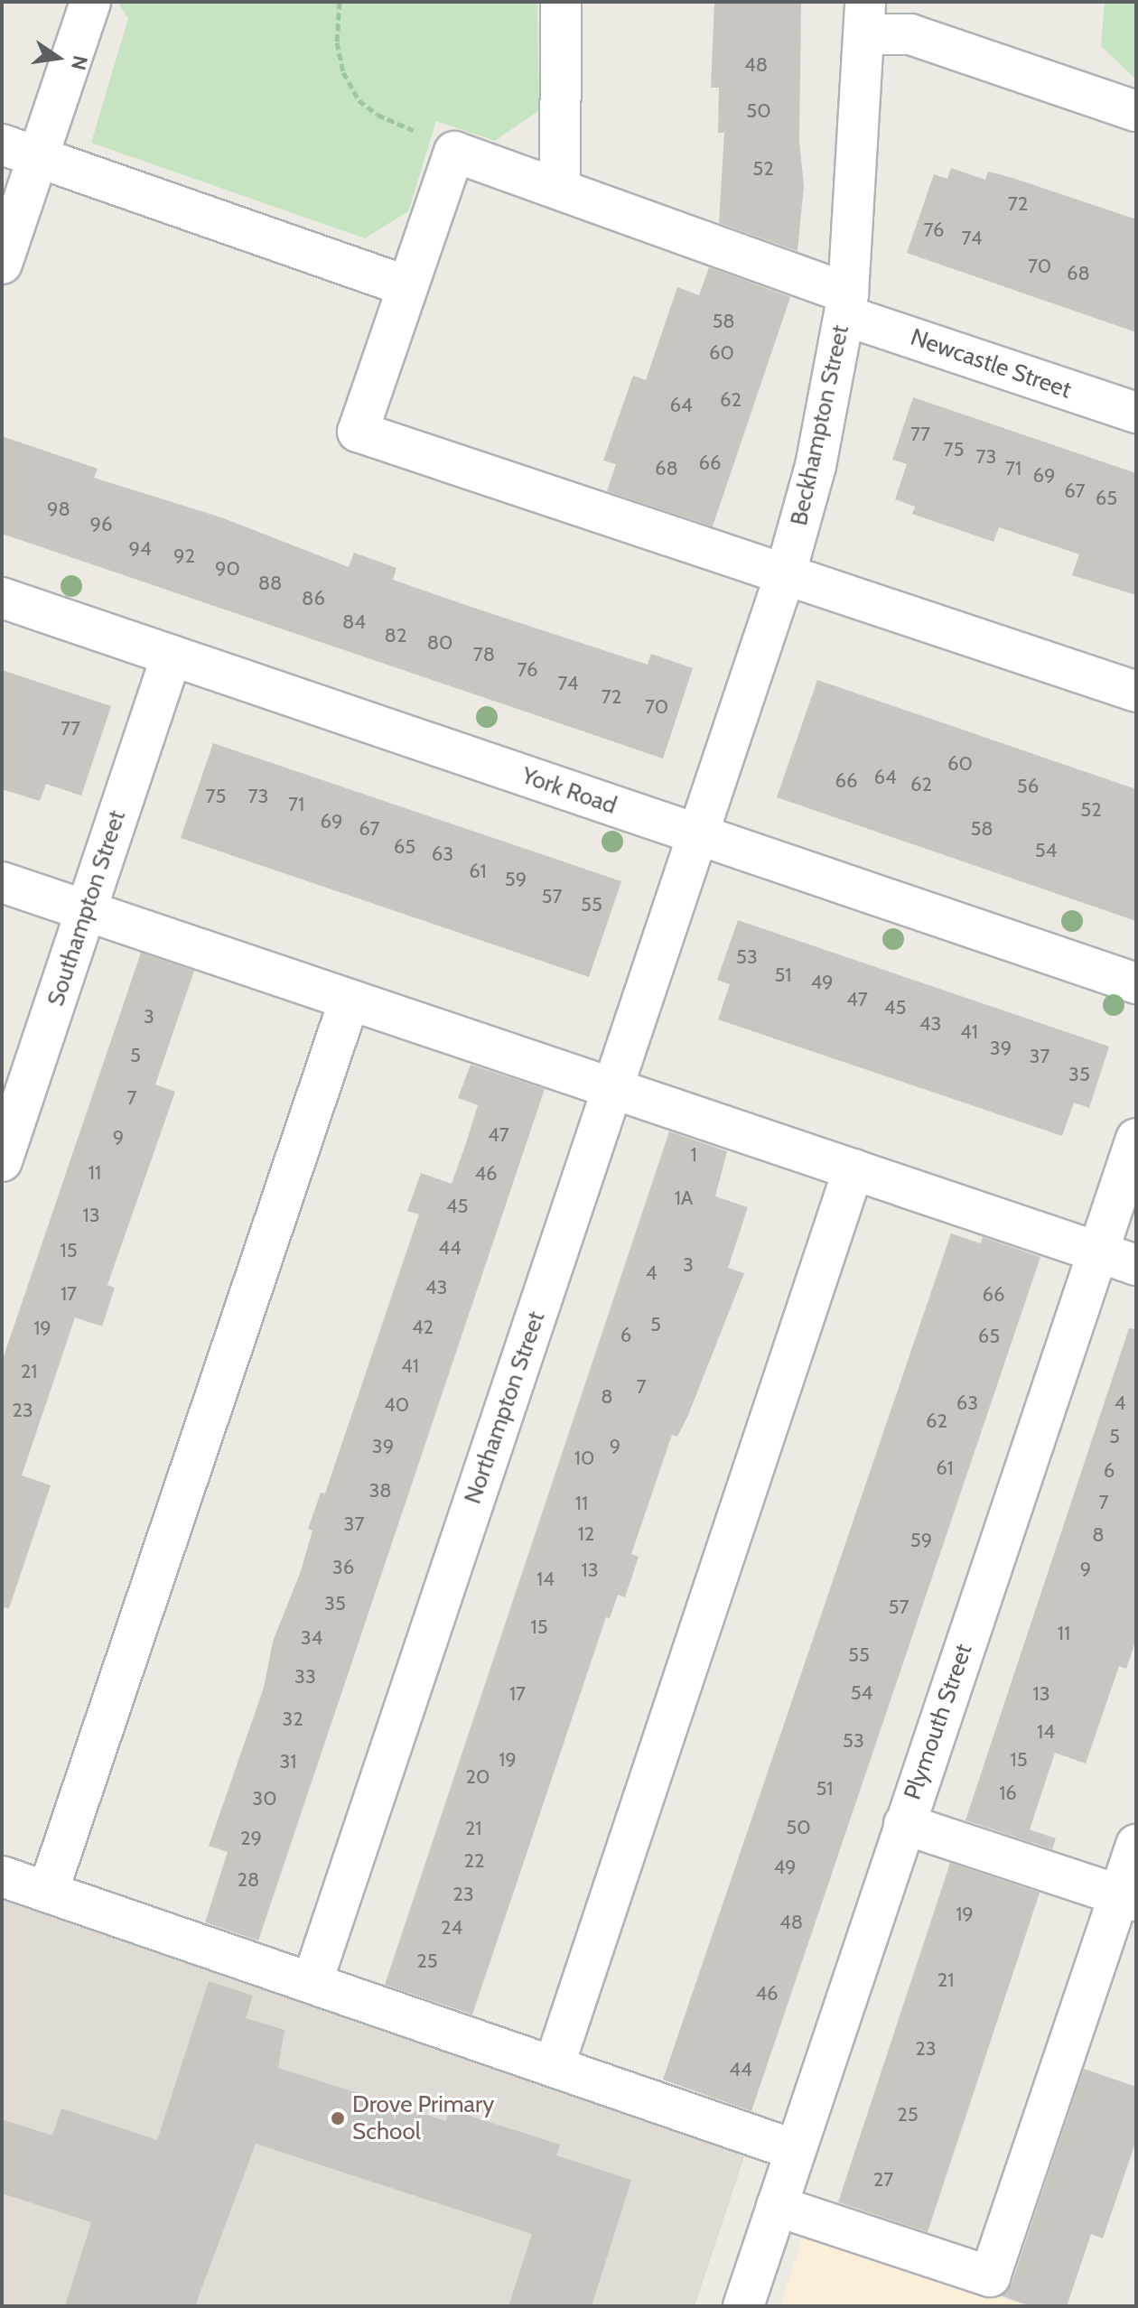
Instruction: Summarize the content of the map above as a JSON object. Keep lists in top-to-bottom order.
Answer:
{
  "streets": {
    "street": [
      "Newcastle Street",
      "Beckhampton Street",
      "York Road",
      "Southampton Street",
      "Northampton Street",
      "Plymouth Street"
    ]
  },
  "crossings": [
    ["Newcastle Street", "Beckhampton Street"],
    ["Beckhampton Street", "York Road"],
    ["Beckhampton Street", "Northampton Street"],
    ["York Road", "Southampton Street"],
    ["York Road", "Northampton Street"]
  ],
  "places": ["Drove Primary School"],
  "house_numbers": [
    "48",
    "50",
    "52",
    "72",
    "76",
    "74",
    "70",
    "68",
    "58",
    "60",
    "62",
    "64",
    "77",
    "75",
    "73",
    "66",
    "68",
    "71",
    "69",
    "67",
    "65",
    "98",
    "96",
    "94",
    "92",
    "90",
    "88",
    "86",
    "84",
    "82",
    "80",
    "78",
    "76",
    "74",
    "72",
    "70",
    "77",
    "60",
    "64",
    "66",
    "62",
    "56",
    "75",
    "73",
    "71",
    "52",
    "69",
    "67",
    "58",
    "65",
    "54",
    "63",
    "61",
    "59",
    "57",
    "55",
    "53",
    "51",
    "49",
    "47",
    "45",
    "3",
    "43",
    "41",
    "39",
    "5",
    "37",
    "35",
    "7",
    "47",
    "9",
    "1",
    "11",
    "46",
    "1A",
    "45",
    "13",
    "44",
    "15",
    "3",
    "4",
    "43",
    "17",
    "66",
    "5",
    "42",
    "19",
    "6",
    "65",
    "41",
    "21",
    "7",
    "8",
    "63",
    "4",
    "40",
    "23",
    "62",
    "5",
    "39",
    "9",
    "10",
    "61",
    "6",
    "38",
    "7",
    "11",
    "37",
    "12",
    "8",
    "59",
    "36",
    "9",
    "13",
    "14",
    "35",
    "57",
    "15",
    "11",
    "34",
    "55",
    "33",
    "54",
    "17",
    "13",
    "32",
    "14",
    "53",
    "19",
    "15",
    "31",
    "20",
    "51",
    "16",
    "30",
    "50",
    "21",
    "29",
    "22",
    "49",
    "28",
    "23",
    "19",
    "48",
    "24",
    "25",
    "21",
    "46",
    "23",
    "44",
    "25",
    "27"
  ],
  "north": "right"
}
